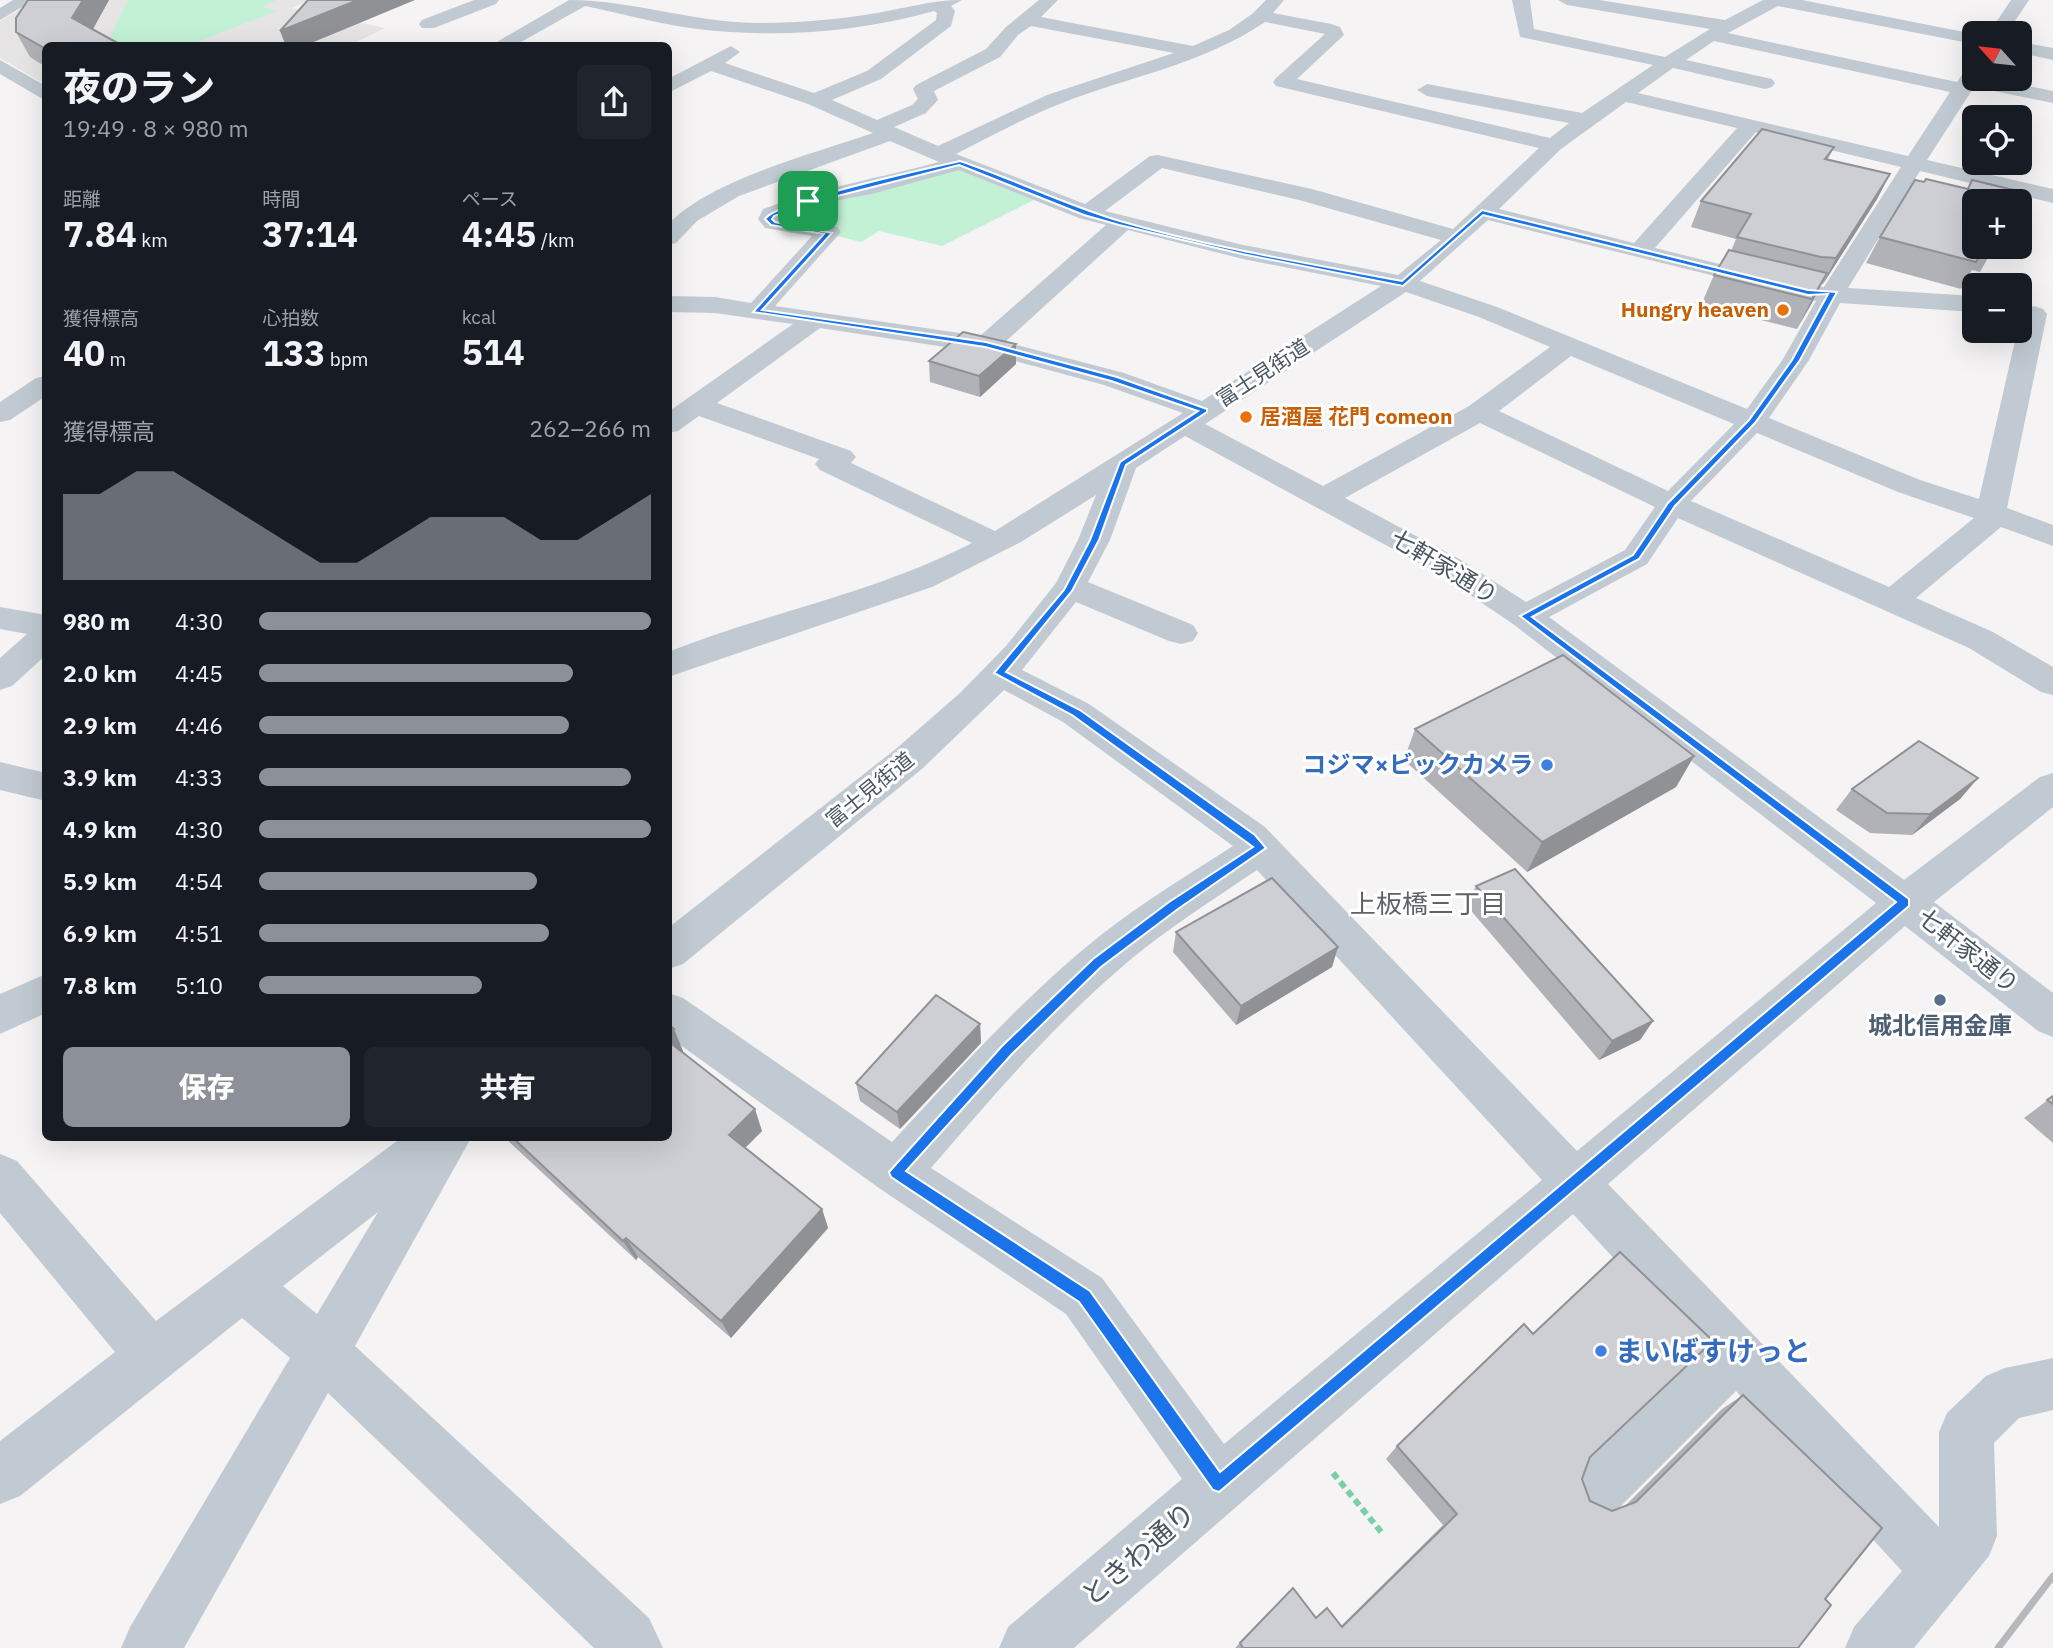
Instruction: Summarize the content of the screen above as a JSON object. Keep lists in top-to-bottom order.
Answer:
{
  "streets": {
    "street": ["富士見街道", "七軒家通り", "ときわ通り"]
  },
  "crossings": [
    ["富士見街道", "七軒家通り"],
    ["七軒家通り", "ときわ通り"]
  ],
  "districts": ["上板橋三丁目"],
  "places": [
    "Hungry heaven",
    "居酒屋 花門 comeon",
    "コジマ×ビックカメラ",
    "城北信用金庫",
    "まいばすけっと"
  ],
  "north": "top left",
  "page": {
    "map_buttons": ["+", "−"],
    "heading": ["夜のラン", "19:49 · 8 × 980 m"],
    "stats": [
      ["距離", "7.84 km"],
      ["時間", "37:14"],
      ["ペース", "4:45 /km"],
      ["獲得標高", "40 m"],
      ["心拍数", "133 bpm"],
      ["kcal", "514"]
    ],
    "chart": ["獲得標高", "262–266 m"],
    "list": [
      {
        "name": "980 m",
        "note": "4:30"
      },
      {
        "name": "2.0 km",
        "note": "4:45"
      },
      {
        "name": "2.9 km",
        "note": "4:46"
      },
      {
        "name": "3.9 km",
        "note": "4:33"
      },
      {
        "name": "4.9 km",
        "note": "4:30"
      },
      {
        "name": "5.9 km",
        "note": "4:54"
      },
      {
        "name": "6.9 km",
        "note": "4:51"
      },
      {
        "name": "7.8 km",
        "note": "5:10"
      }
    ],
    "buttons": ["保存", "共有"]
  }
}
